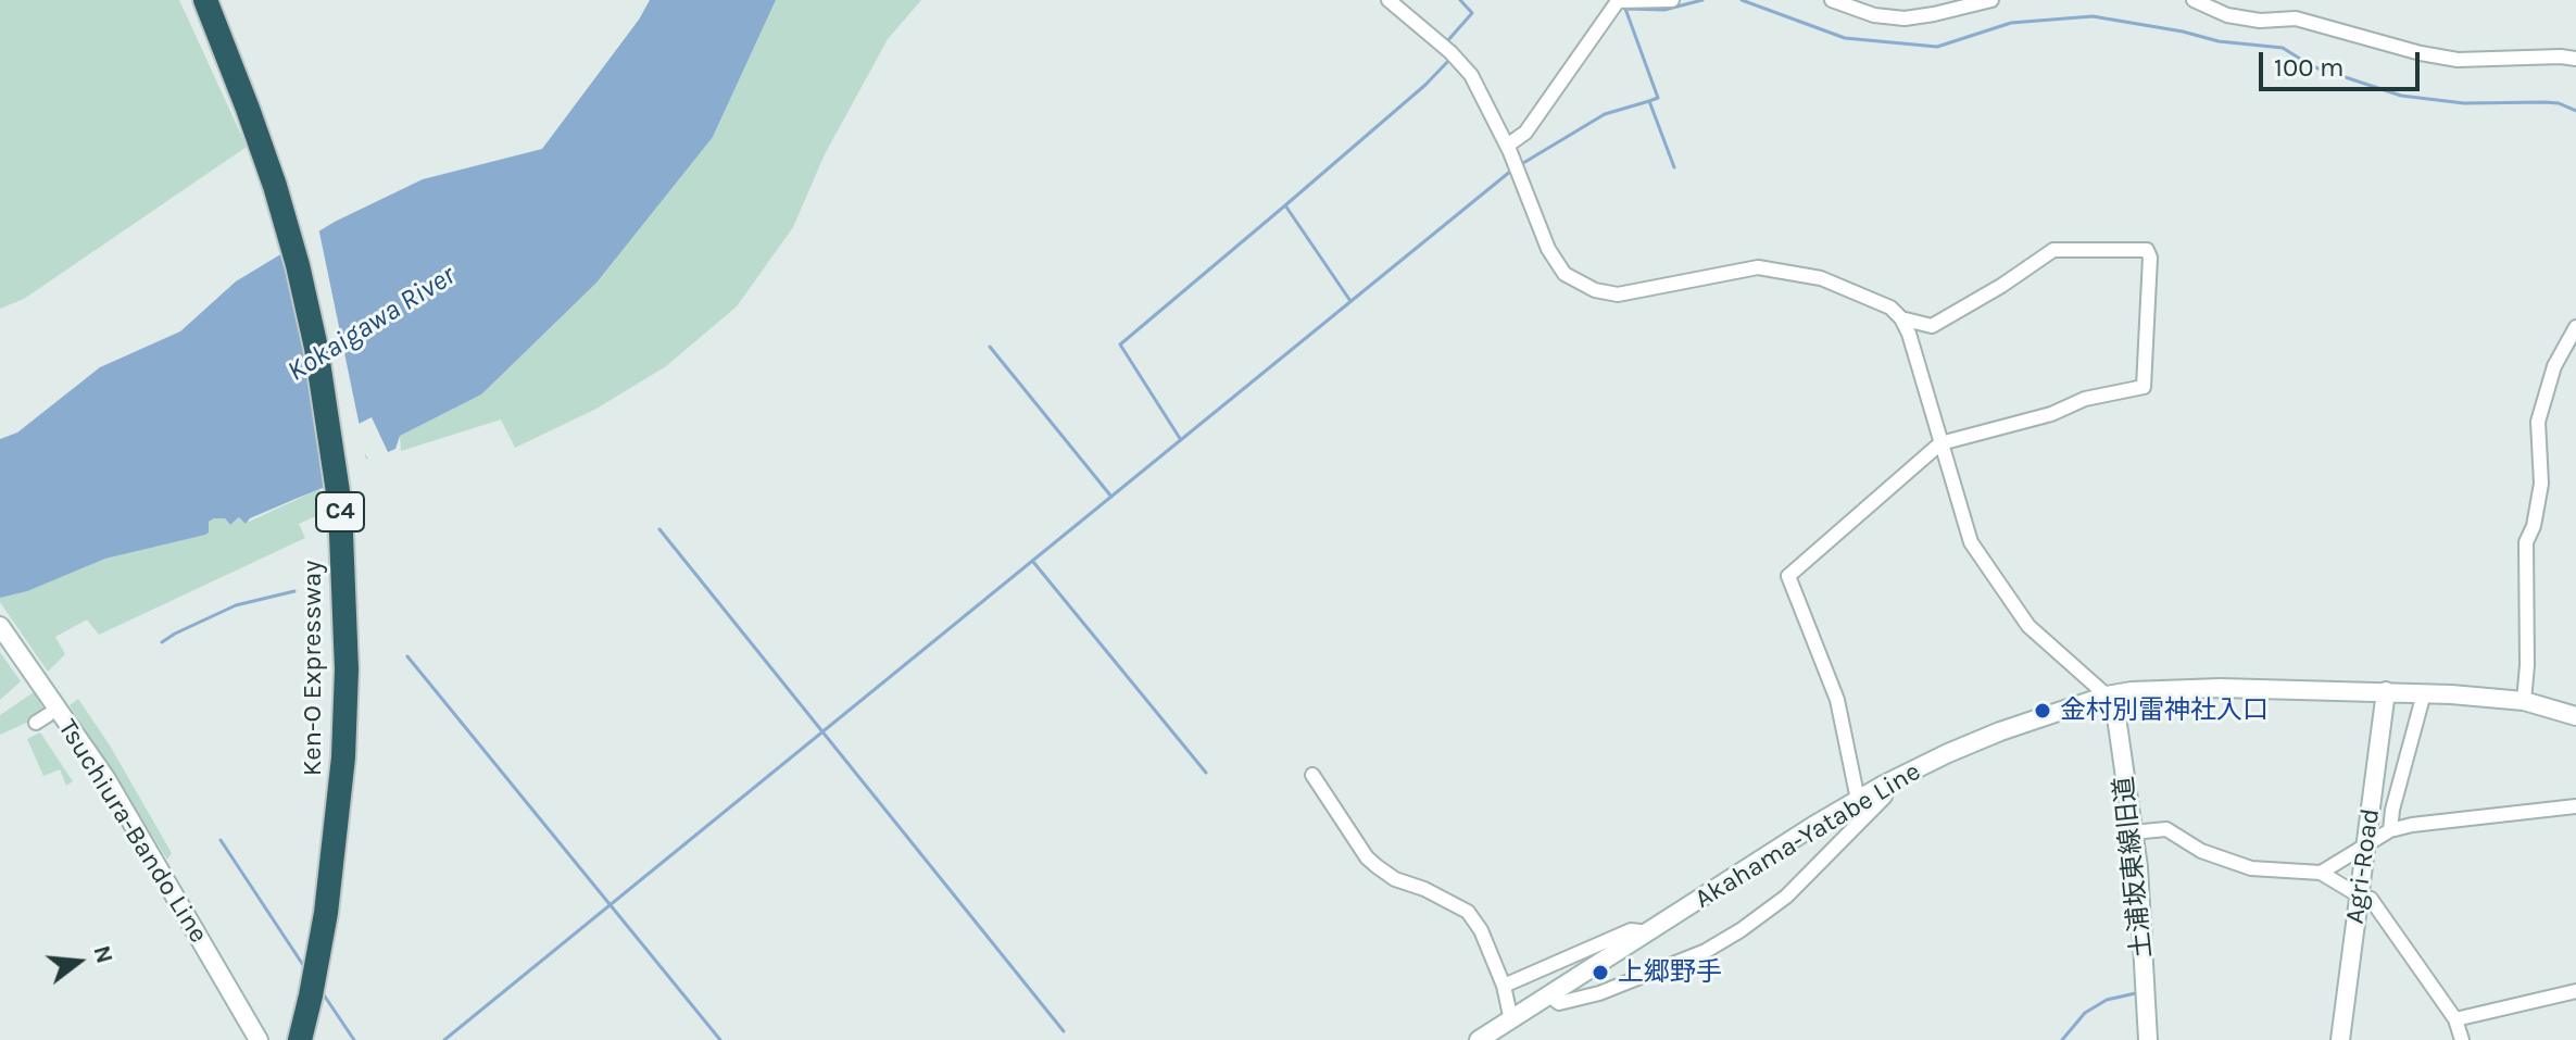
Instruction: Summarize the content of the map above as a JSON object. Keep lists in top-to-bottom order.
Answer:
{
  "streets": {
    "highway": ["C4", "Ken-O Expressway"],
    "main road": [
      "Tsuchiura-Bando Line",
      "Akahama-Yatabe Line",
      "Agri-Road",
      "土浦坂東線旧道"
    ]
  },
  "crossings": [
    ["Akahama-Yatabe Line", "Agri-Road"],
    ["Akahama-Yatabe Line", "土浦坂東線旧道"]
  ],
  "water": ["Kokaigawa River"],
  "places": ["金村別雷神社入口", "上郷野手"],
  "scale_bar": "100 m",
  "north": "right"
}
